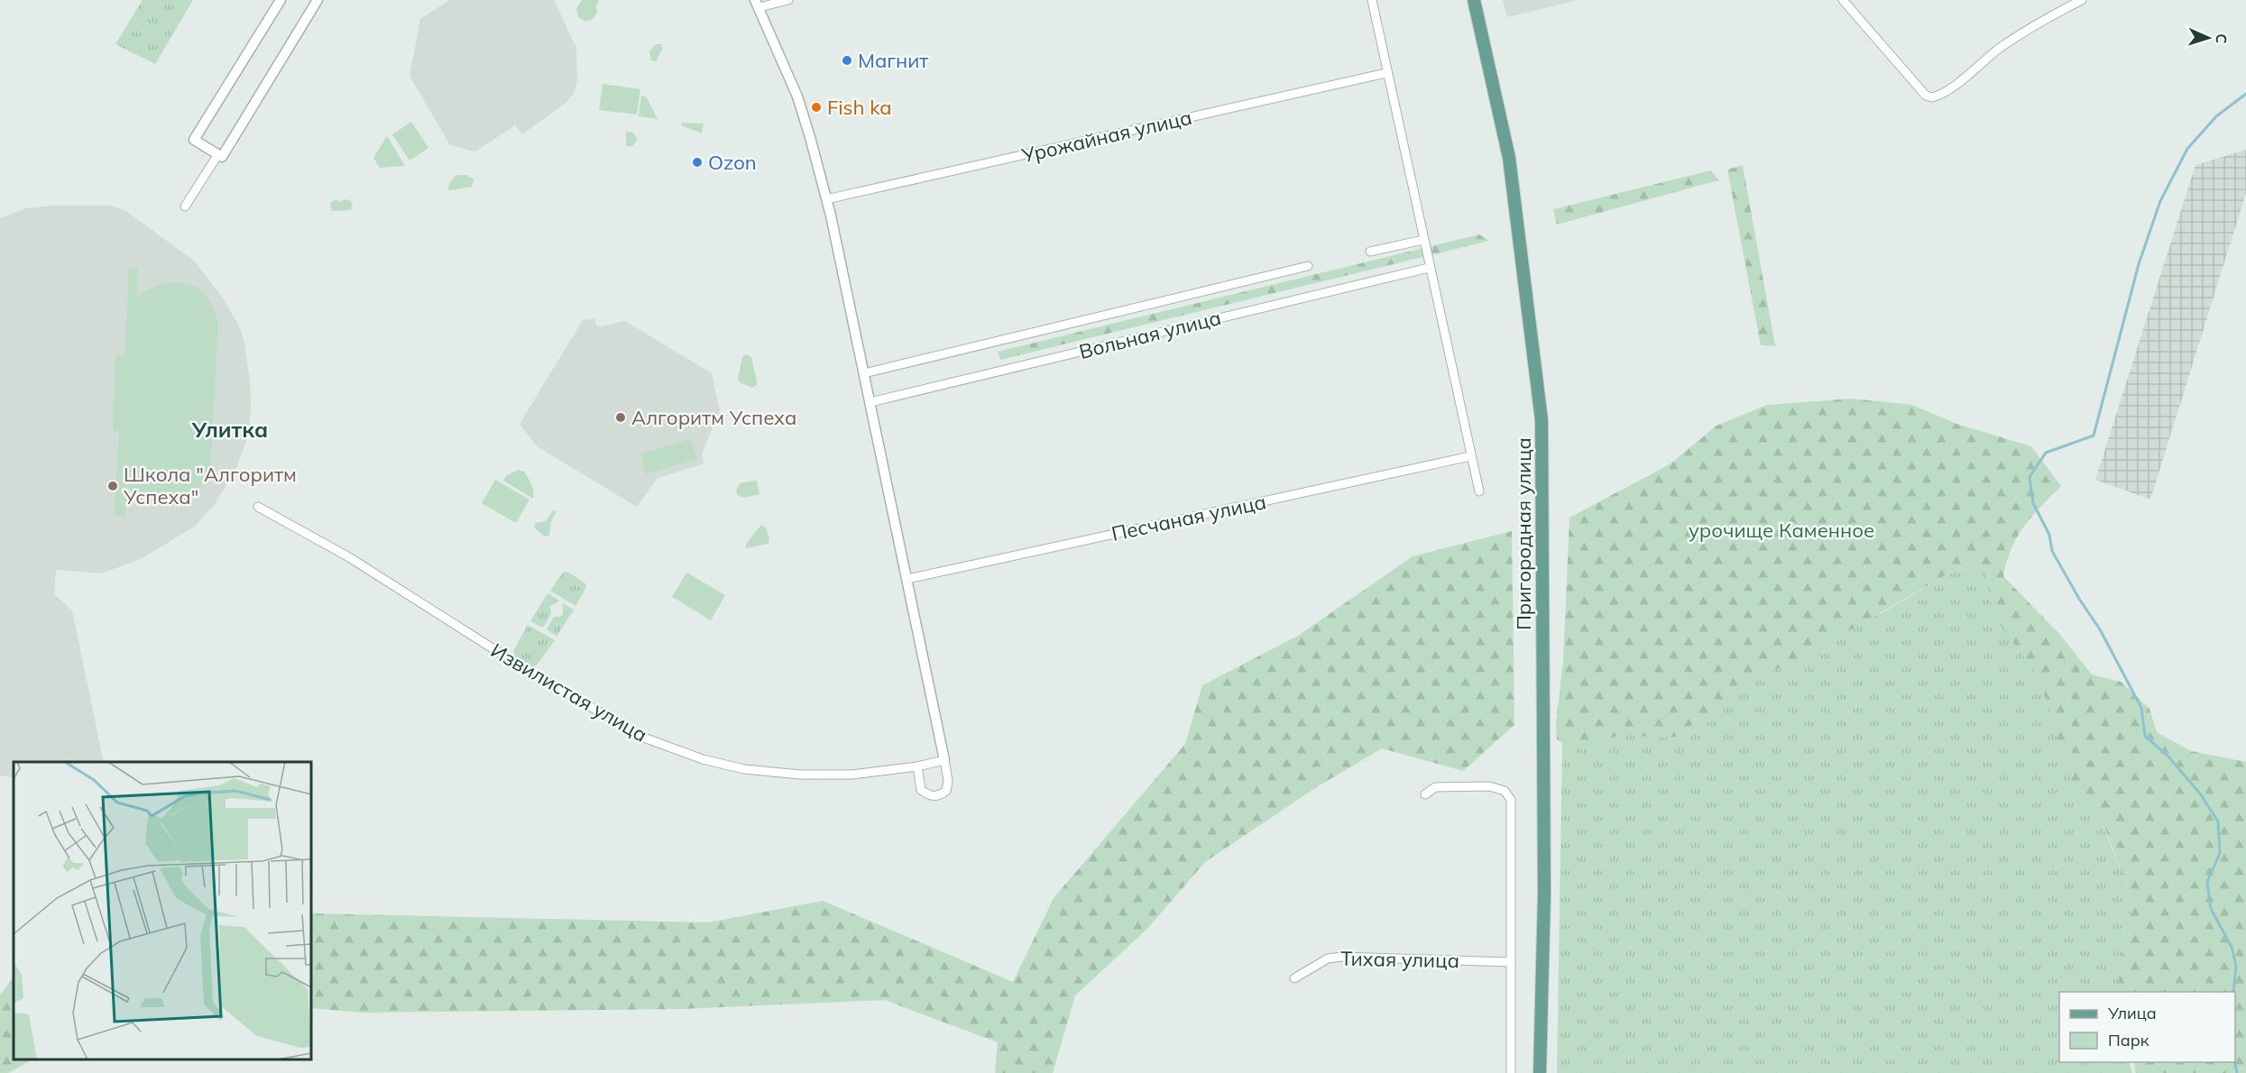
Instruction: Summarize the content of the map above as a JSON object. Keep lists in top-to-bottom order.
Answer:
{
  "streets": {
    "main road": ["Пригородная улица"],
    "street": [
      "Урожайная улица",
      "Вольная улица",
      "Песчаная улица",
      "Извилистая улица",
      "Тихая улица"
    ]
  },
  "districts": ["Улитка"],
  "parks": ["урочище Каменное"],
  "places": [
    "Магнит",
    "Fish ka",
    "Ozon",
    "Алгоритм Успеха",
    "Школа \"Алгоритм Успеха\""
  ],
  "legend": ["Улица", "Парк"],
  "north": "right"
}
